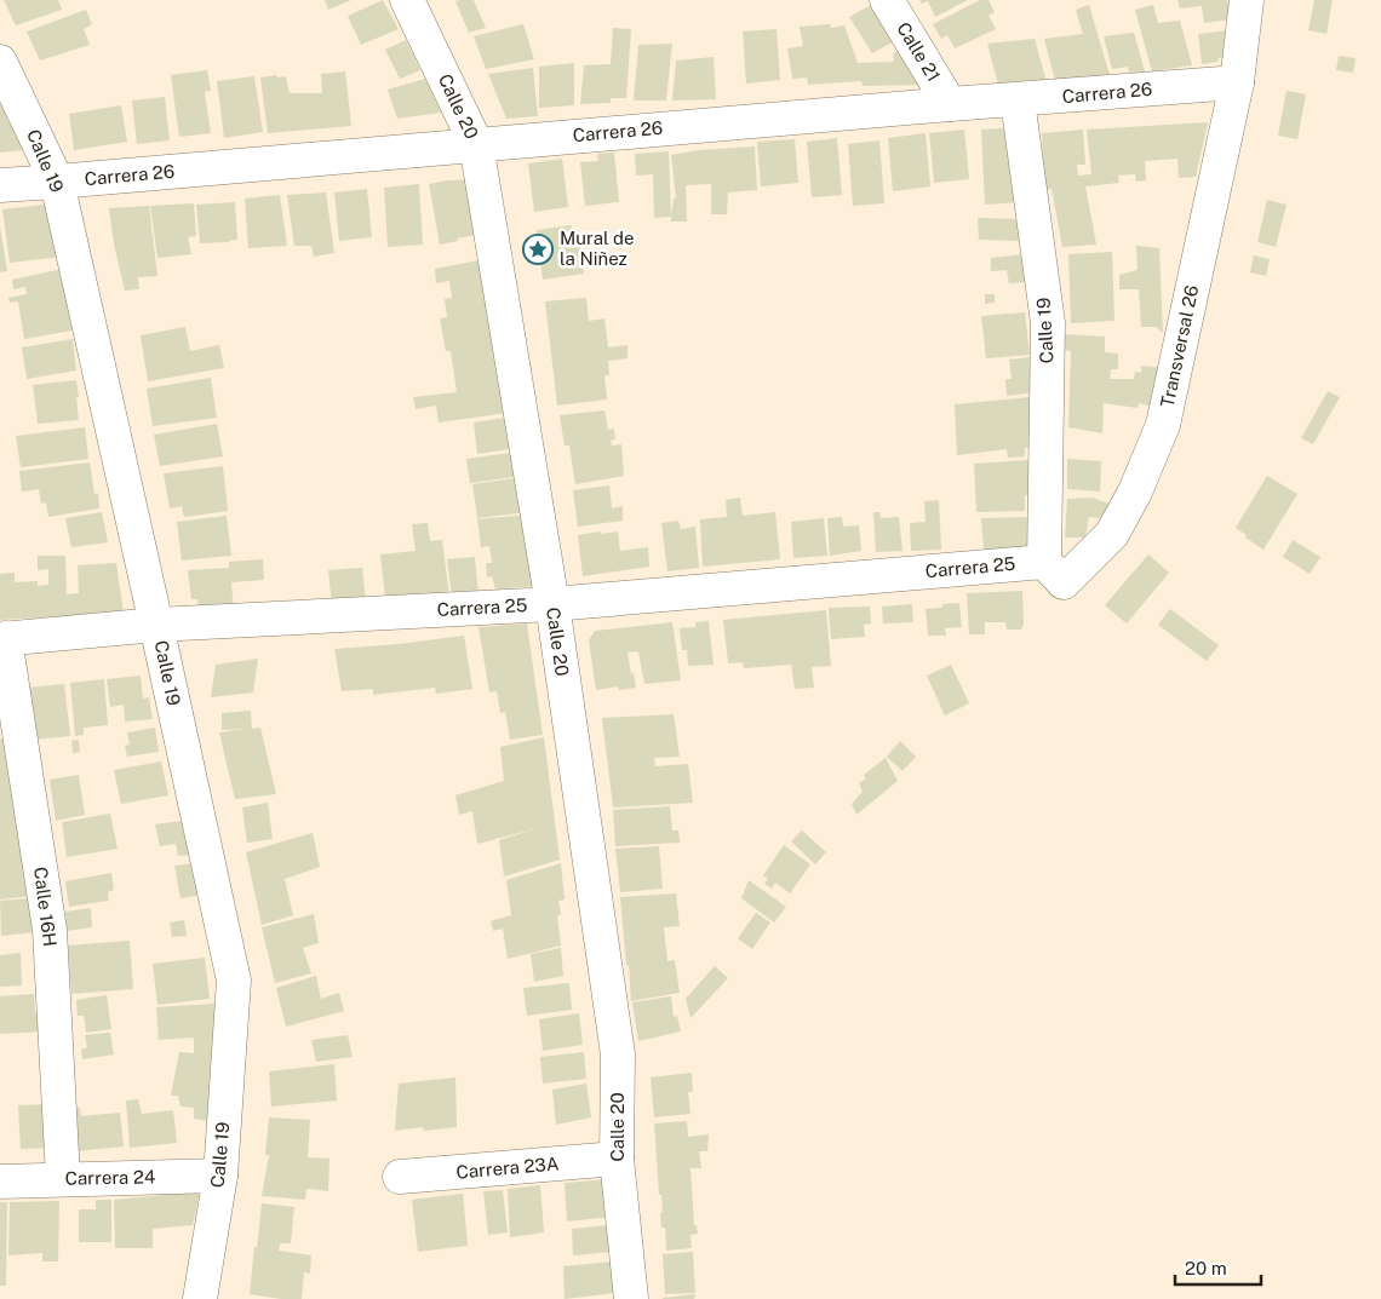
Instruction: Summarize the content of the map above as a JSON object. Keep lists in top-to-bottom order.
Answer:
{
  "streets": {
    "street": [
      "Calle 21",
      "Carrera 26",
      "Calle 20",
      "Calle 19",
      "Transversal 26",
      "Carrera 25",
      "Calle 16H",
      "Carrera 23A",
      "Carrera 24"
    ]
  },
  "crossings": [
    ["Calle 21", "Carrera 26"],
    ["Carrera 26", "Calle 20"],
    ["Carrera 26", "Calle 19"],
    ["Carrera 26", "Transversal 26"],
    ["Calle 20", "Carrera 25"],
    ["Calle 20", "Carrera 23A"],
    ["Calle 19", "Transversal 26"],
    ["Calle 19", "Carrera 25"],
    ["Calle 19", "Carrera 24"],
    ["Transversal 26", "Carrera 25"],
    ["Carrera 25", "Calle 16H"],
    ["Calle 16H", "Carrera 24"]
  ],
  "places": {
    "place": ["Mural de la Niñez"]
  },
  "scale_bar": "20 m"
}
